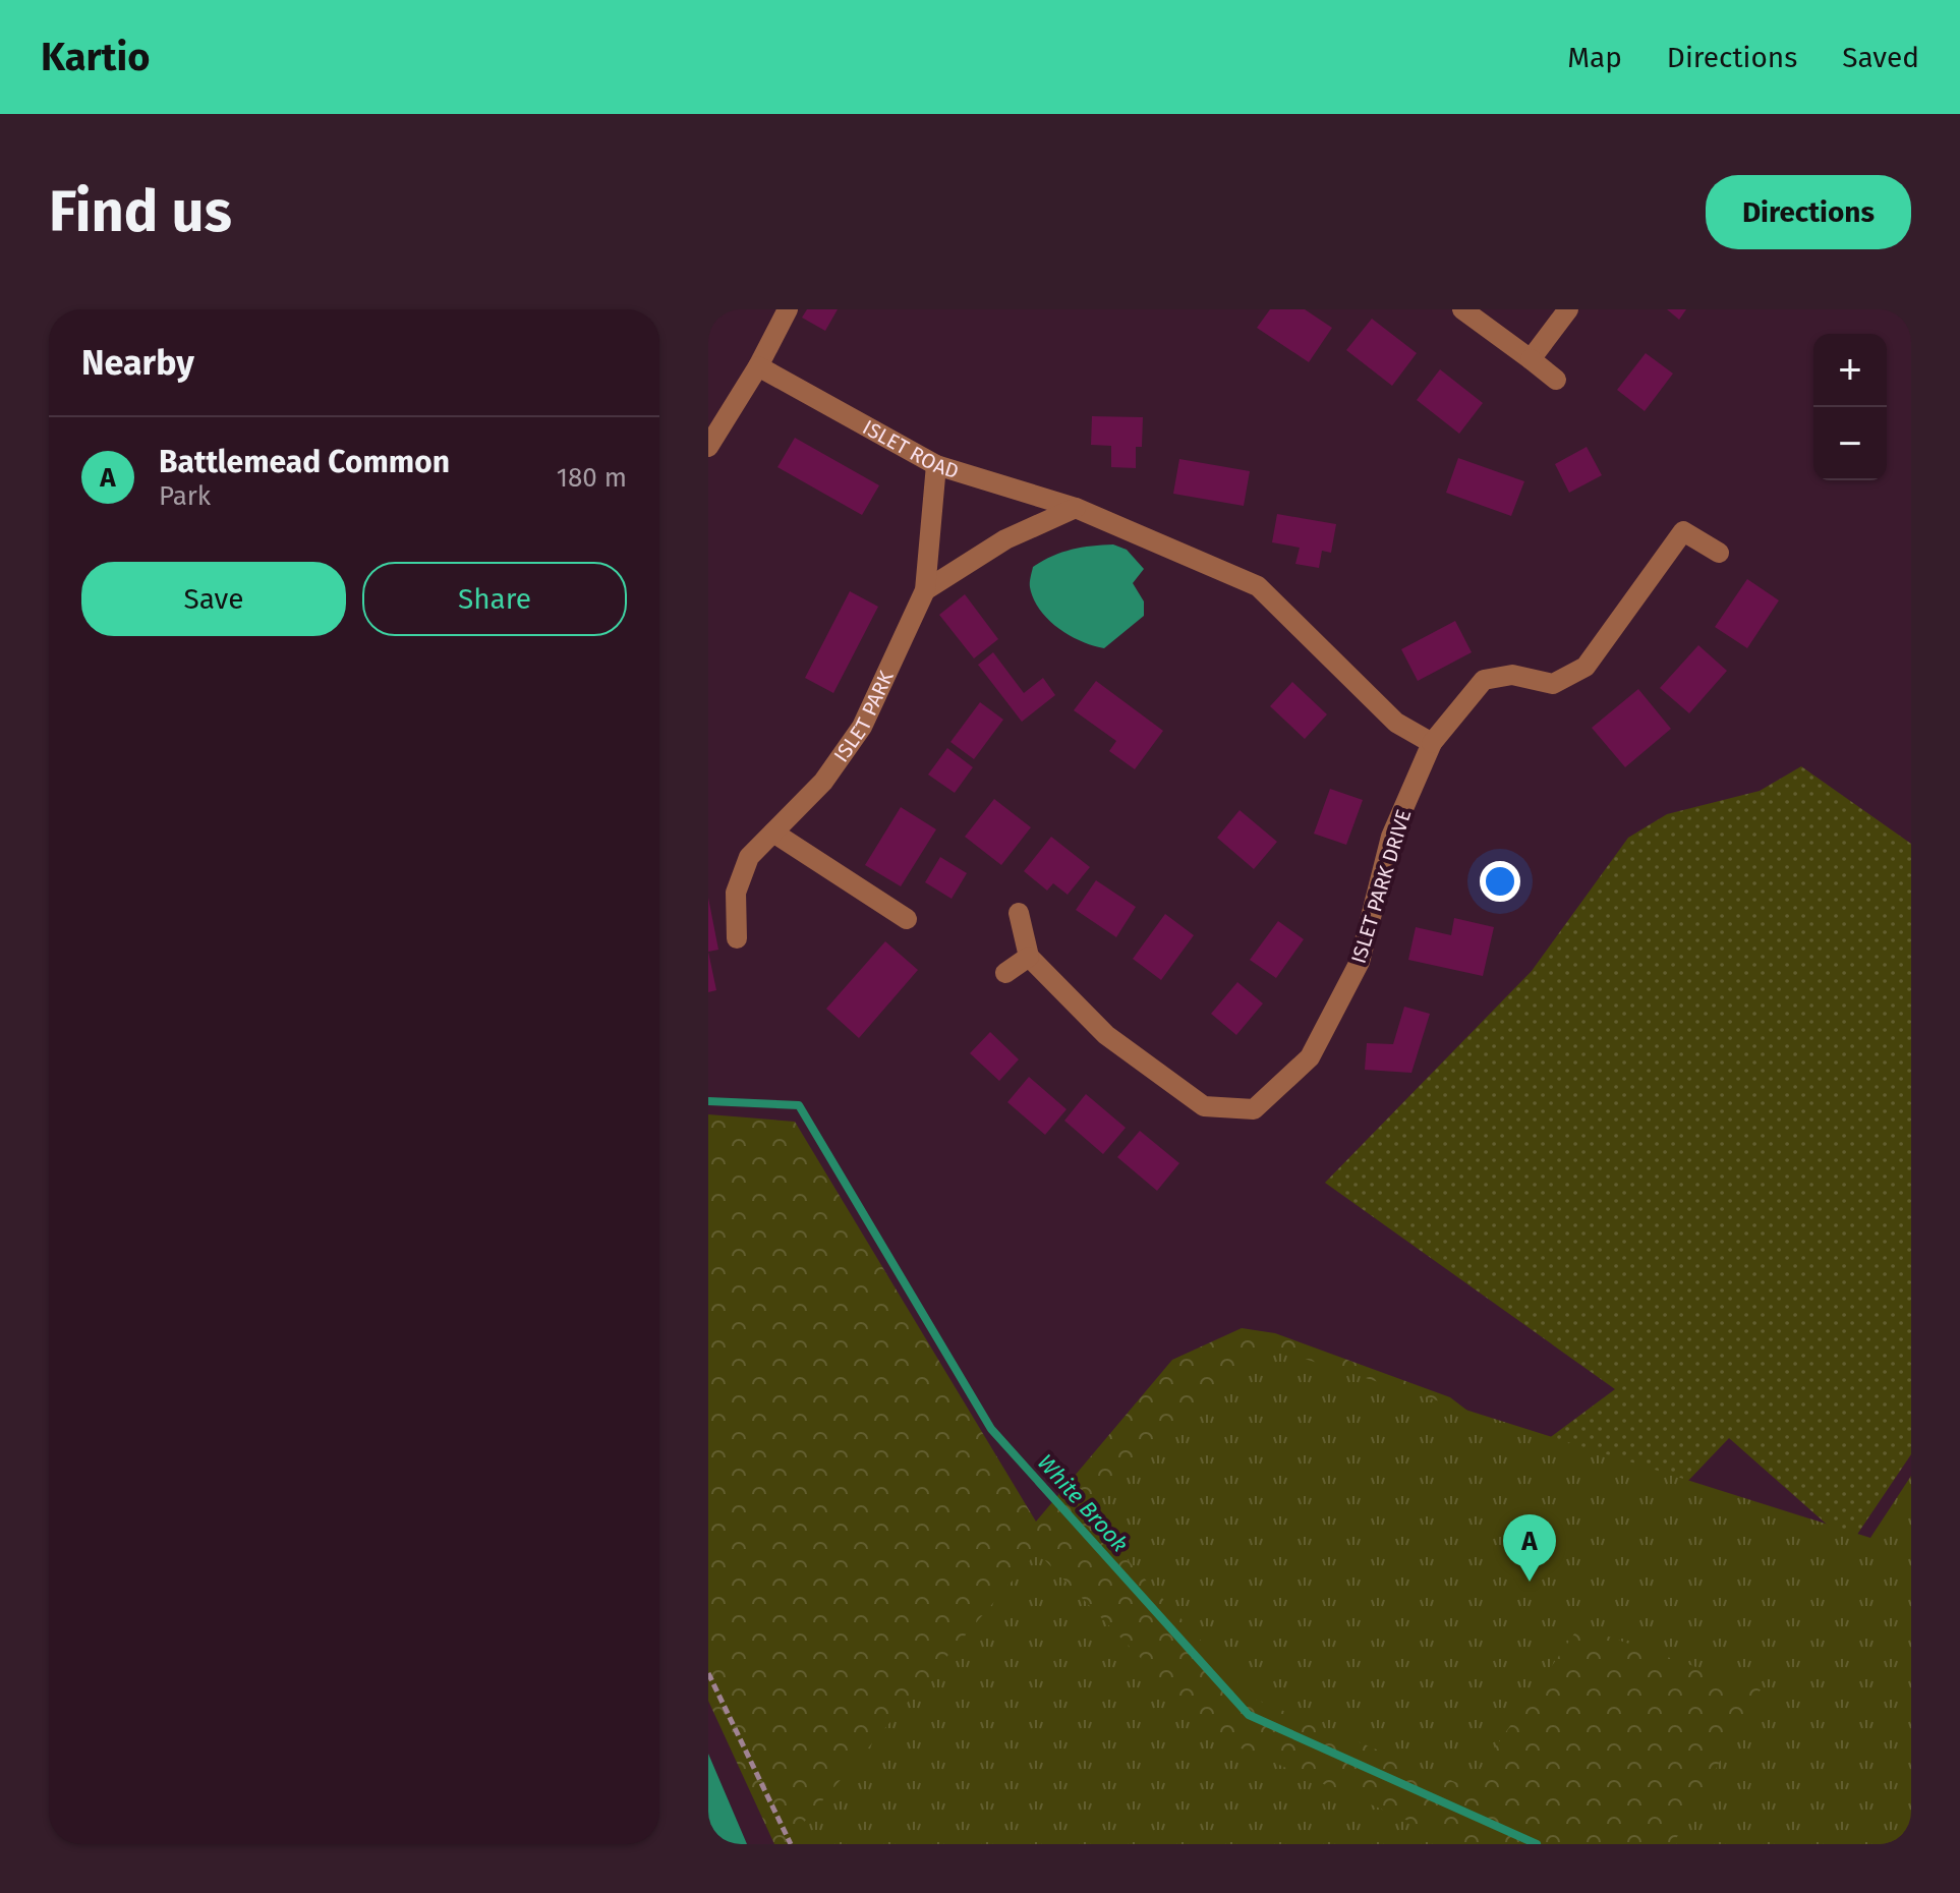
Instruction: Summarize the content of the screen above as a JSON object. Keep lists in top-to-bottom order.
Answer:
{
  "streets": {
    "street": ["ISLET ROAD", "ISLET PARK", "ISLET PARK DRIVE"]
  },
  "crossings": [
    ["ISLET ROAD", "ISLET PARK"]
  ],
  "water": ["White Brook"],
  "page": {
    "header": "Kartio",
    "nav": ["Map", "Directions", "Saved"],
    "buttons": [
      "Directions",
      ["Save", "Share"]
    ],
    "title": "Find us",
    "heading": "Nearby",
    "map_buttons": ["+", "−"],
    "list": [
      {
        "mark": "A",
        "name": "Battlemead Common",
        "note": "Park",
        "value": "180 m"
      }
    ],
    "pins": "A"
  }
}
